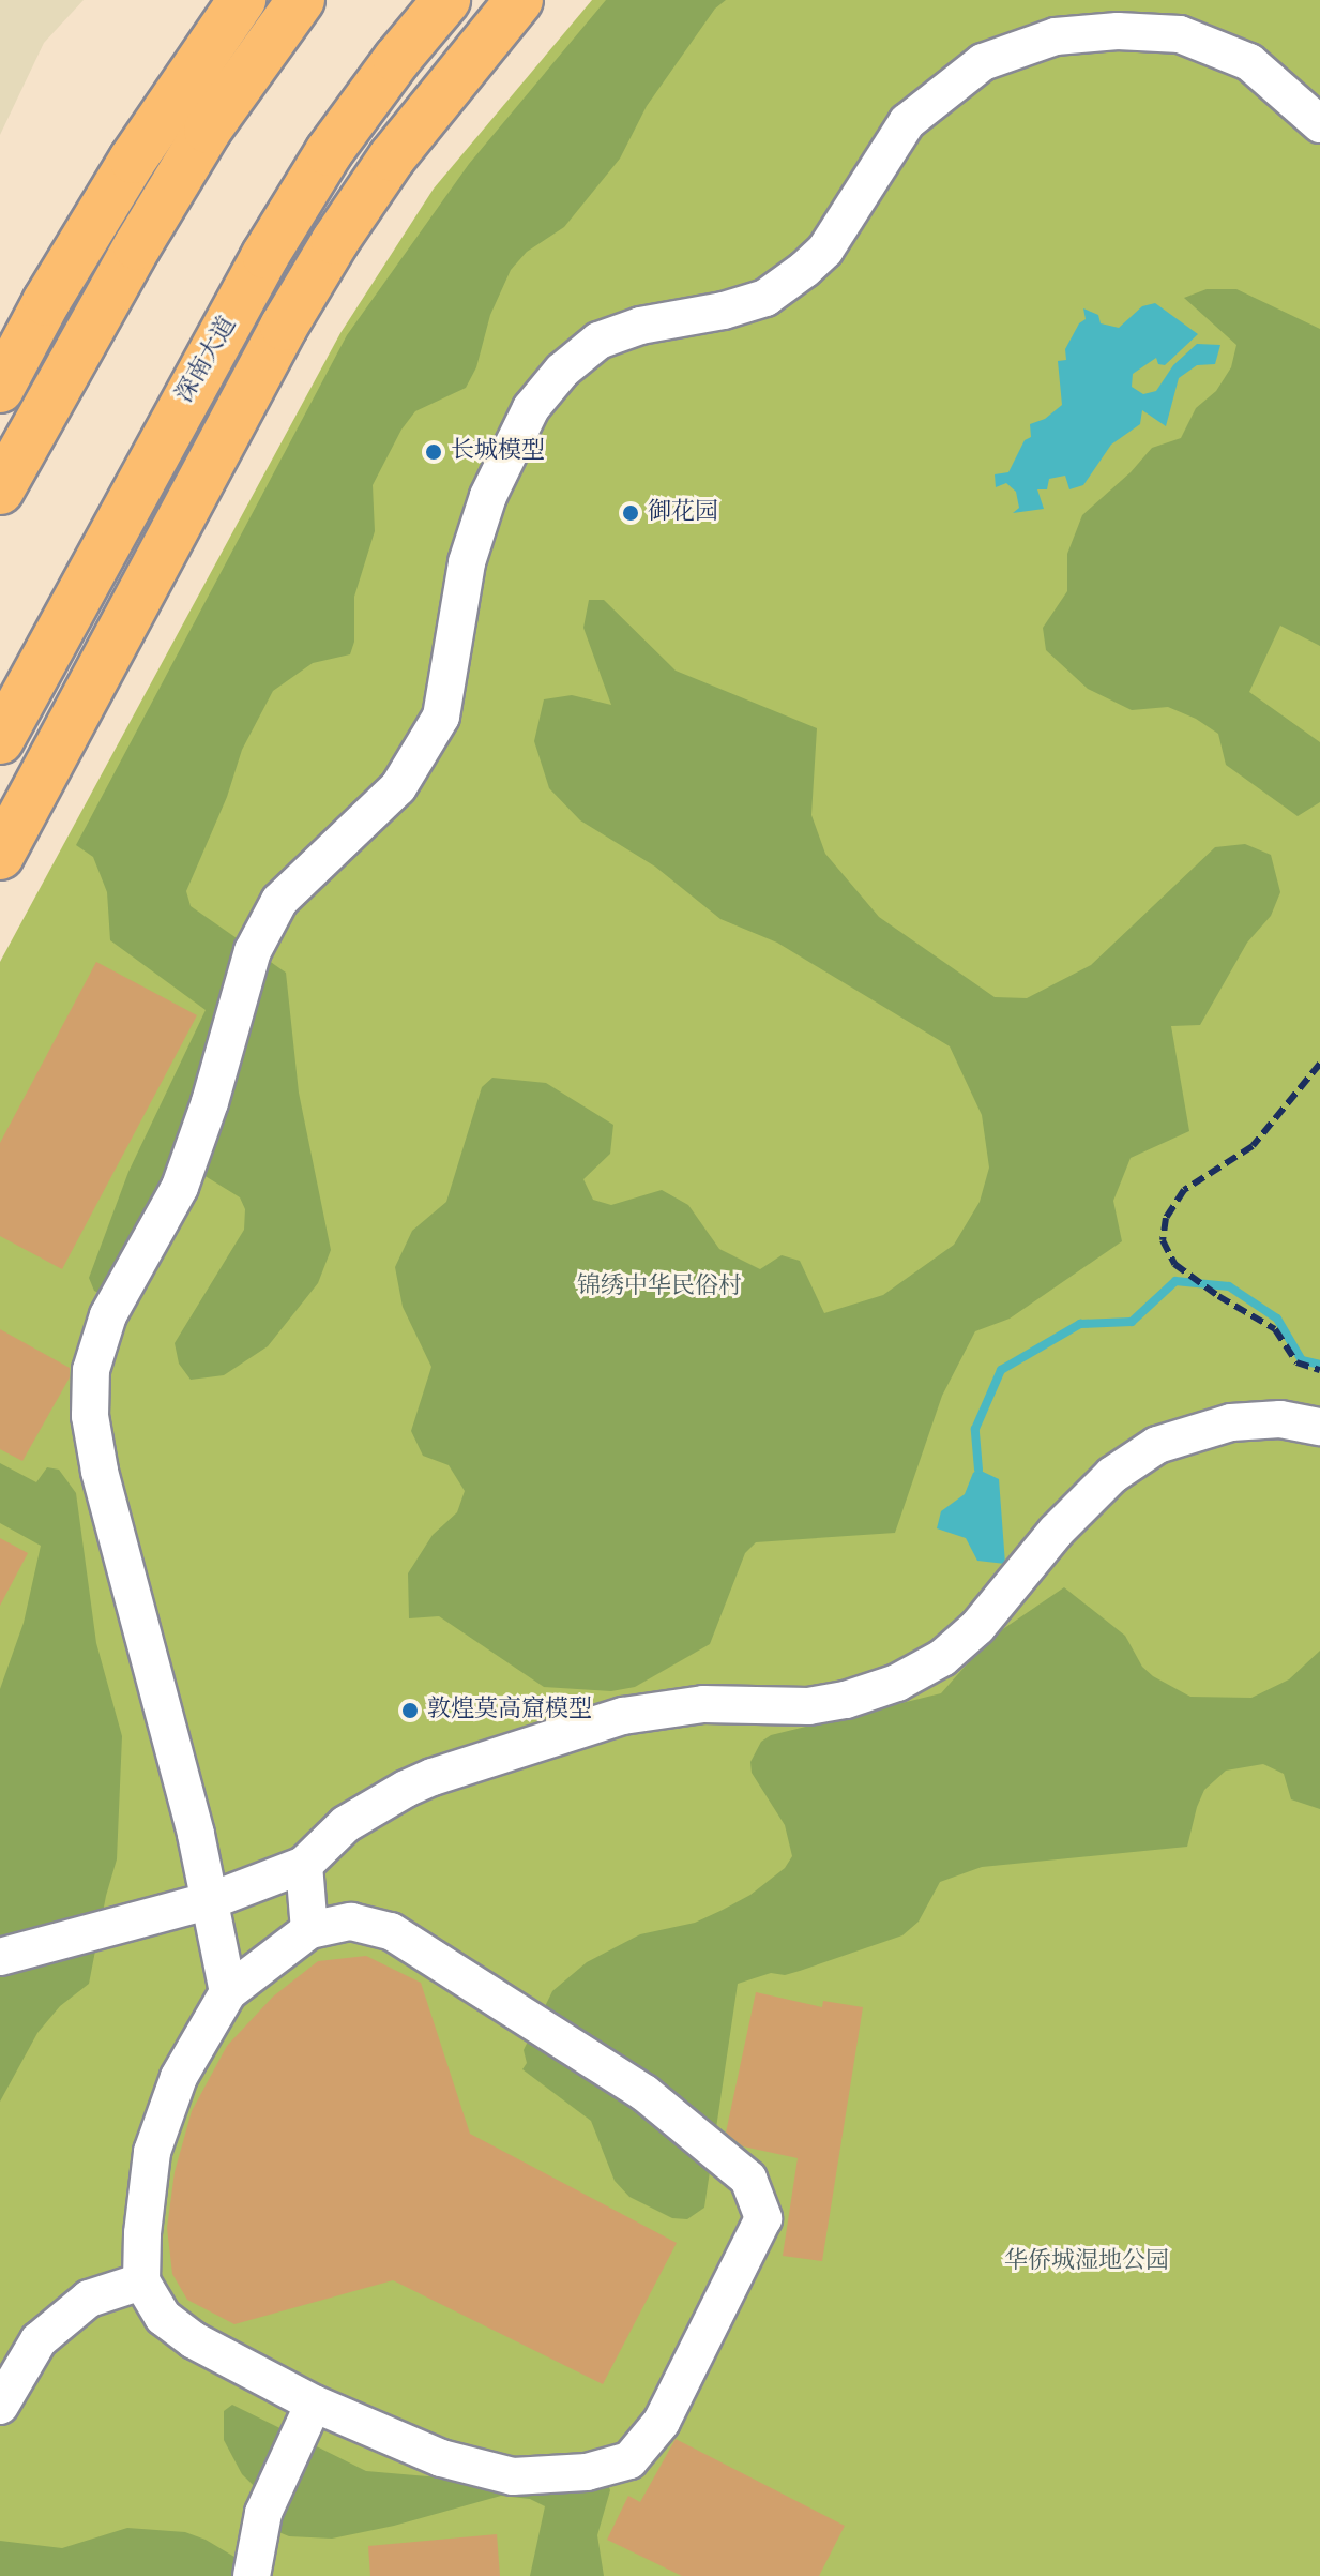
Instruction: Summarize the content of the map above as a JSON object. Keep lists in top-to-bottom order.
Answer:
{
  "streets": {
    "main road": ["深南大道"]
  },
  "parks": ["锦绣中华民俗村", "华侨城湿地公园"],
  "places": ["长城模型", "御花园", "敦煌莫高窟模型"]
}
